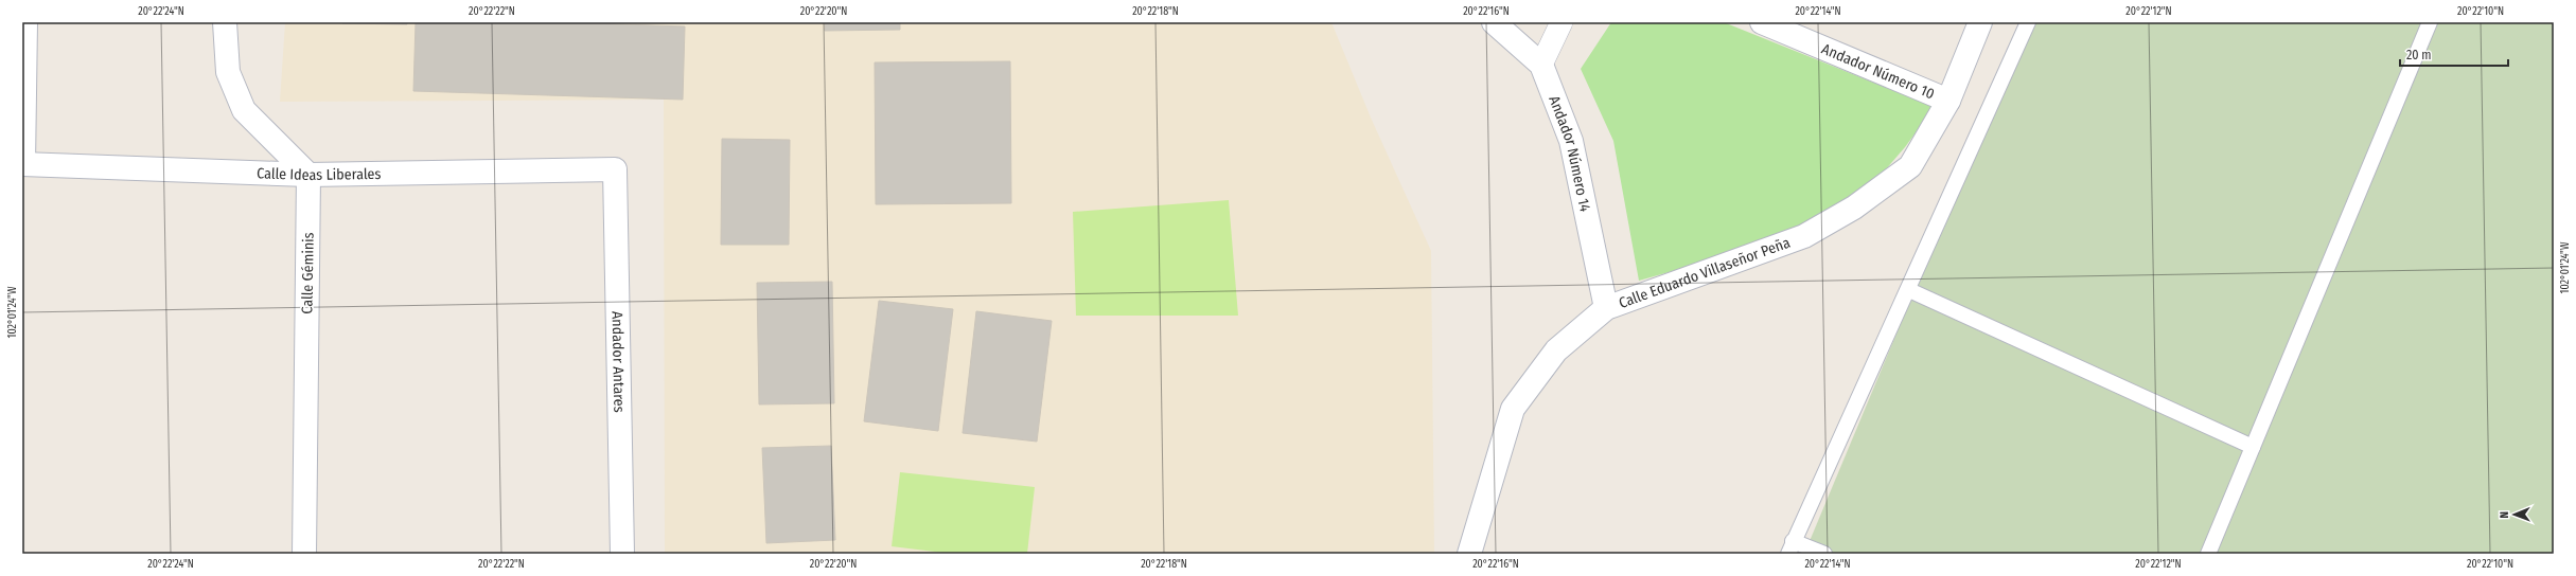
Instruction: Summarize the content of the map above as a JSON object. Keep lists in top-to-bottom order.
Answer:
{
  "streets": {
    "street": [
      "Andador Número 10",
      "Andador Número 14",
      "Calle Ideas Liberales",
      "Calle Eduardo Villaseñor Peña",
      "Calle Géminis",
      "Andador Antares"
    ]
  },
  "crossings": [
    ["Andador Número 10", "Calle Eduardo Villaseñor Peña"],
    ["Andador Número 14", "Calle Eduardo Villaseñor Peña"],
    ["Calle Ideas Liberales", "Calle Géminis"],
    ["Calle Ideas Liberales", "Andador Antares"]
  ],
  "scale_bar": "20 m",
  "north": "left",
  "coordinates": [
    "20°22'24\"N",
    "20°22'22\"N",
    "20°22'20\"N",
    "20°22'18\"N",
    "20°22'16\"N",
    "20°22'14\"N",
    "20°22'12\"N",
    "20°22'10\"N",
    "102°01'24\"W"
  ]
}
